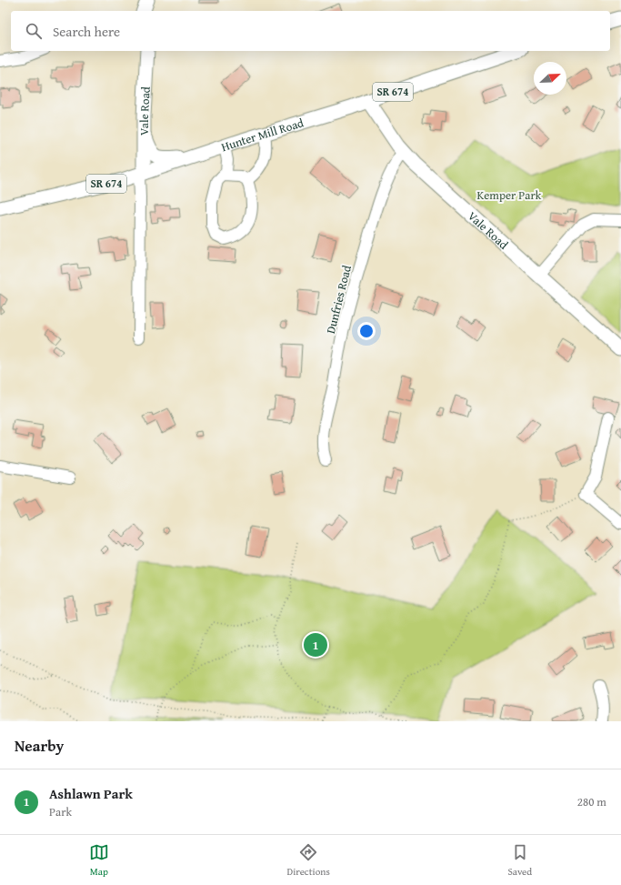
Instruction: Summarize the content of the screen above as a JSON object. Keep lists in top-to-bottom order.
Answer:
{
  "streets": {
    "main road": ["SR 674", "Vale Road", "Hunter Mill Road"],
    "street": ["Dunfries Road"]
  },
  "crossings": [
    ["Vale Road", "Hunter Mill Road"],
    ["Vale Road", "Dunfries Road"]
  ],
  "parks": ["Kemper Park"],
  "north": "top right",
  "page": {
    "search": "Search here",
    "pins": "1",
    "heading": "Nearby",
    "list": [
      {
        "mark": "1",
        "name": "Ashlawn Park",
        "note": "Park",
        "value": "280 m"
      }
    ],
    "nav": ["Map", "Directions", "Saved"]
  }
}
